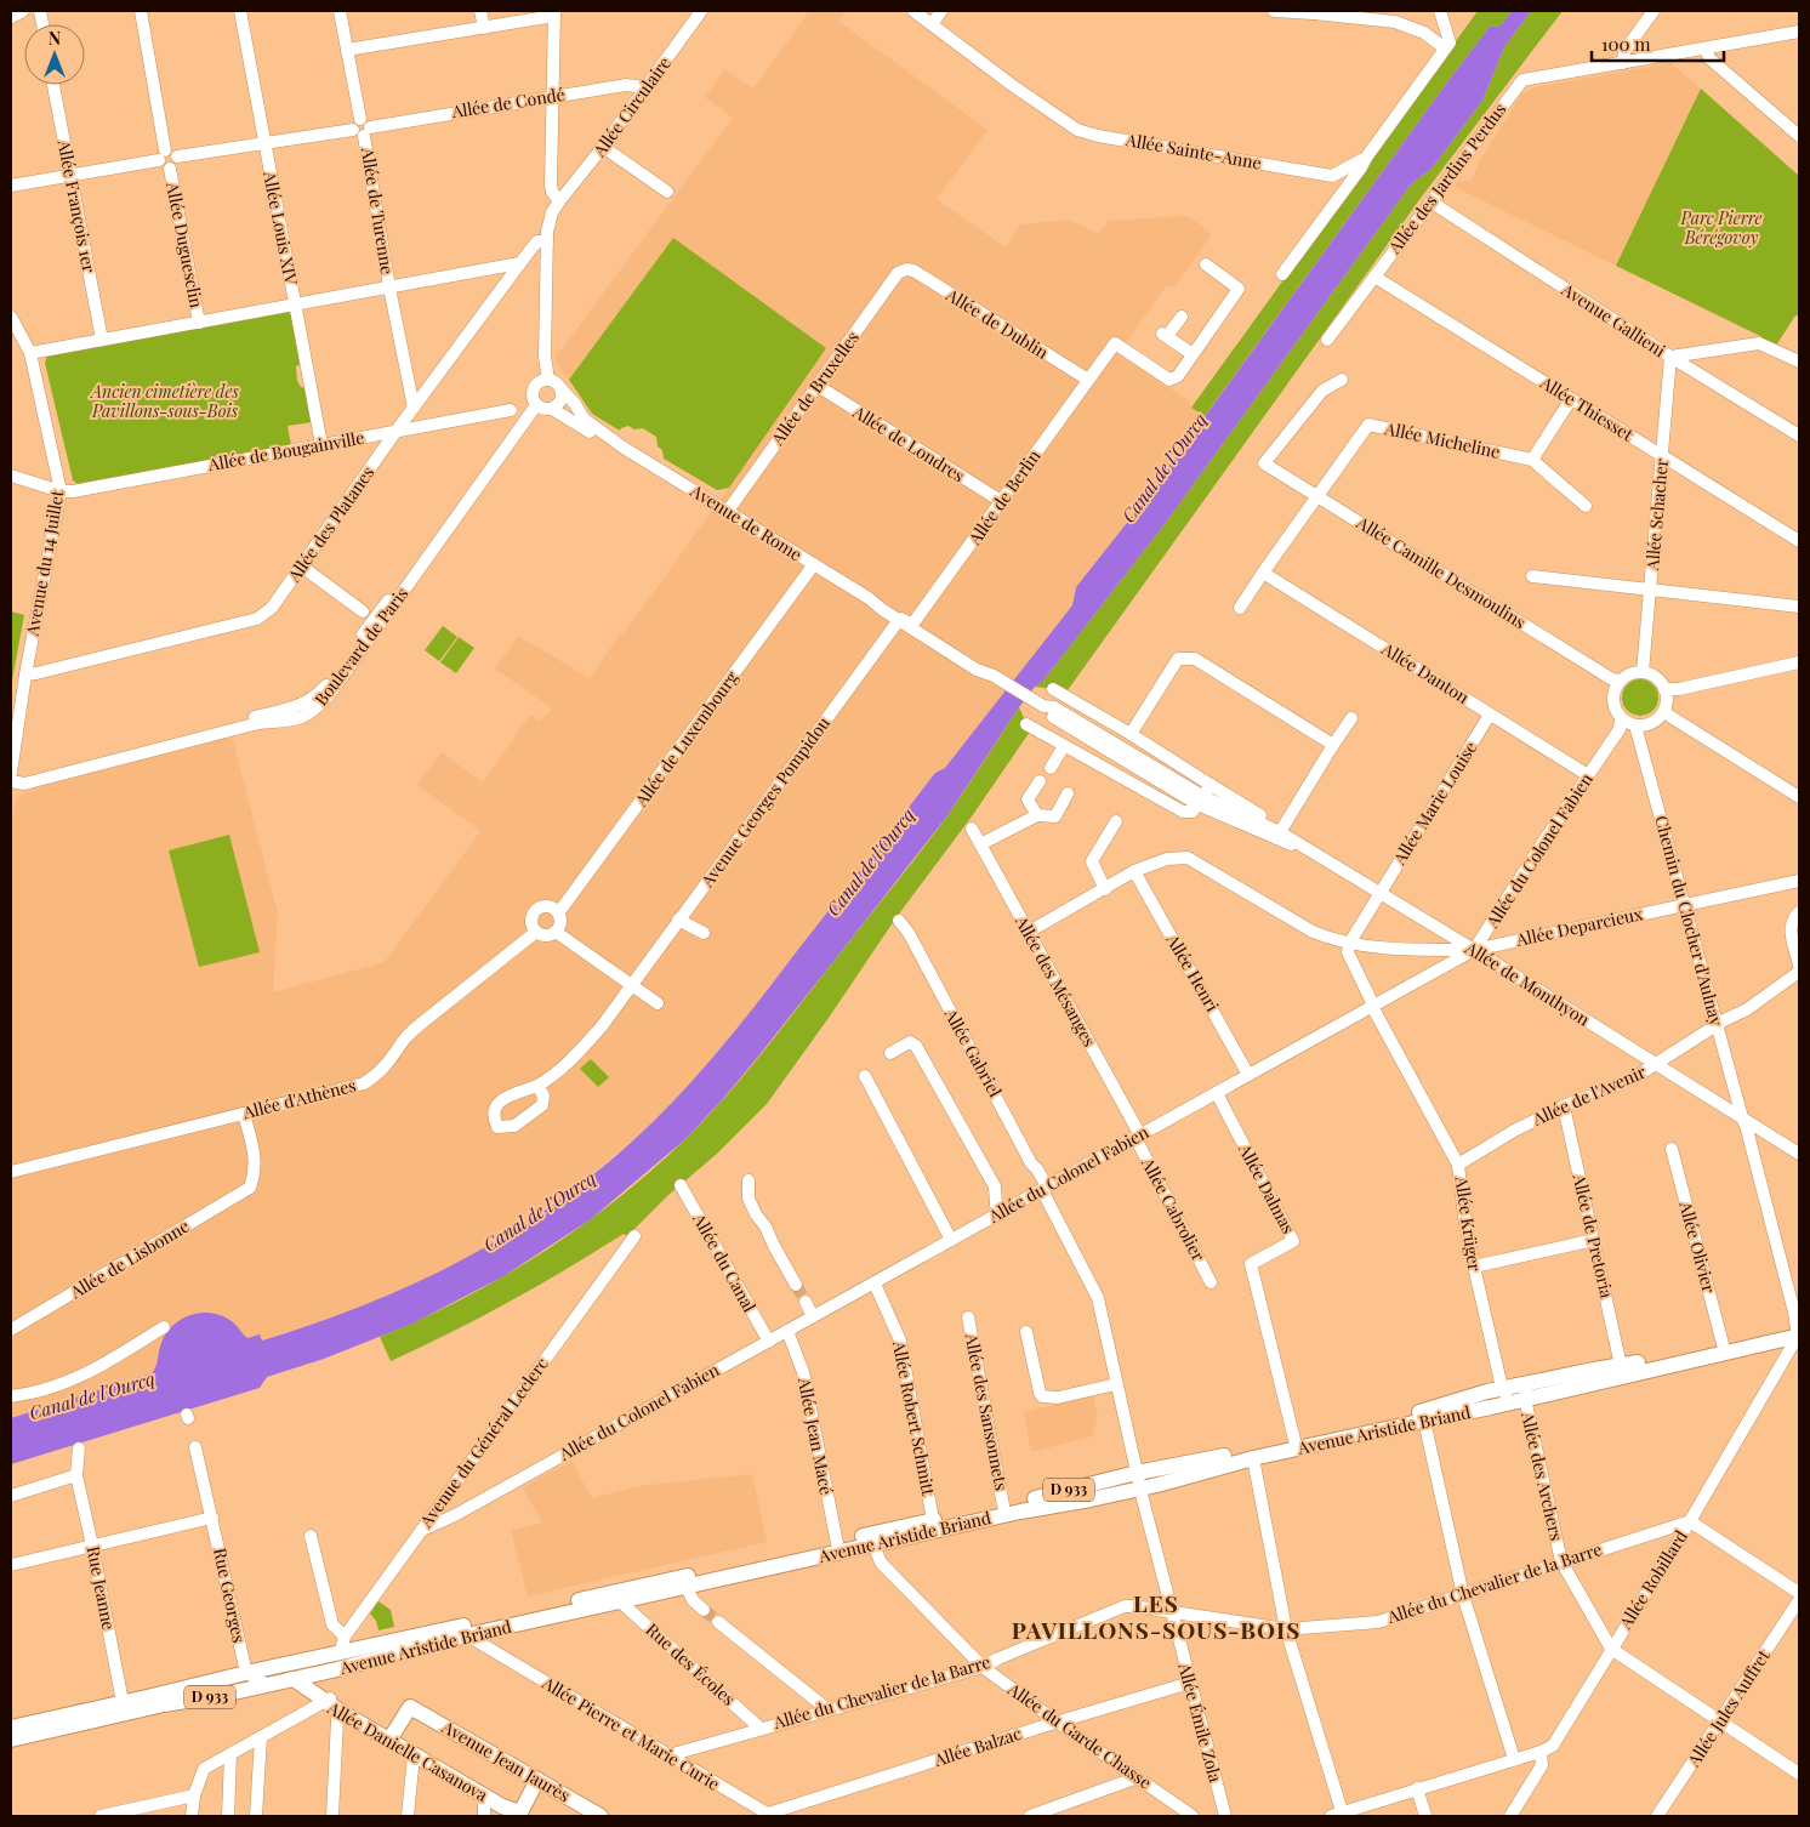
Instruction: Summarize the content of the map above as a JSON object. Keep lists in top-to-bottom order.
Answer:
{
  "streets": {
    "main road": [
      "Avenue Aristide Briand",
      "D 933",
      "Allée Danielle Casanova",
      "Avenue Jean Jaurès"
    ],
    "street": [
      "Allée de Condé",
      "Allée Circulaire",
      "Allée Sainte-Anne",
      "Allée des Jardins Perdus",
      "Allée François 1er",
      "Allée de Turenne",
      "Allée Louis XIV",
      "Allée Duguesclin",
      "Avenue Gallieni",
      "Allée de Dublin",
      "Allée de Bruxelles",
      "Allée Thiesset",
      "Allée Micheline",
      "Allée de Londres",
      "Allée de Bougainville",
      "Allée de Berlin",
      "Allée Schacher",
      "Avenue de Rome",
      "Allée des Platanes",
      "Avenue du 14 Juillet",
      "Allée Camille Desmoulins",
      "Boulevard de Paris",
      "Allée Danton",
      "Allée de Luxembourg",
      "Avenue Georges Pompidou",
      "Allée Marie Louise",
      "Allée du Colonel Fabien",
      "Chemin du Clocher d'Aulnay",
      "Allée Deparcieux",
      "Allée Henri",
      "Allée des Mésanges",
      "Allée de Monthyon",
      "Allée Gabriel",
      "Allée de l'Avenir",
      "Allée d'Athènes",
      "Allée Dalmas",
      "Allée Cabrolier",
      "Allée Krüger",
      "Allée de Pretoria",
      "Allée Olivier",
      "Allée de Lisbonne",
      "Allée du Canal",
      "Allée des Sansonnets",
      "Allée Robert Schmitt",
      "Allée Jean Macé",
      "Avenue du Général Leclerc",
      "Allée des Archers",
      "Allée Robillard",
      "Allée du Chevalier de la Barre",
      "Rue Jeanne",
      "Rue Georges",
      "Rue des Écoles",
      "Allée Jules Auffret",
      "Allée Émile Zola",
      "Allée Pierre et Marie Curie",
      "Allée du Garde Chasse",
      "Allée Balzac"
    ]
  },
  "crossings": [
    ["Allée de Condé", "Allée Circulaire"],
    ["Allée de Condé", "Allée de Turenne"],
    ["Allée de Condé", "Allée Louis XIV"],
    ["Allée de Condé", "Allée Duguesclin"],
    ["Allée Circulaire", "Avenue de Rome"],
    ["Allée Circulaire", "Allée des Platanes"],
    ["Allée Circulaire", "Boulevard de Paris"],
    ["Allée des Jardins Perdus", "Avenue Gallieni"],
    ["Allée des Jardins Perdus", "Allée Thiesset"],
    ["Allée de Turenne", "Allée des Platanes"],
    ["Allée Louis XIV", "Allée de Bougainville"],
    ["Avenue Gallieni", "Allée Schacher"],
    ["Allée de Dublin", "Allée de Bruxelles"],
    ["Allée de Dublin", "Allée de Berlin"],
    ["Allée de Bruxelles", "Allée de Londres"],
    ["Allée de Bruxelles", "Avenue de Rome"],
    ["Allée Thiesset", "Allée Schacher"],
    ["Allée Micheline", "Allée Camille Desmoulins"],
    ["Allée de Londres", "Allée de Berlin"],
    ["Allée de Bougainville", "Allée des Platanes"],
    ["Allée de Bougainville", "Avenue du 14 Juillet"],
    ["Allée de Berlin", "Avenue de Rome"],
    ["Allée Schacher", "Allée Camille Desmoulins"],
    ["Allée Schacher", "Allée du Colonel Fabien"],
    ["Allée Schacher", "Chemin du Clocher d'Aulnay"],
    ["Avenue de Rome", "Boulevard de Paris"],
    ["Avenue de Rome", "Allée de Luxembourg"],
    ["Avenue de Rome", "Avenue Georges Pompidou"],
    ["Avenue de Rome", "Allée de Monthyon"],
    ["Allée des Platanes", "Avenue du 14 Juillet"],
    ["Allée Camille Desmoulins", "Allée du Colonel Fabien"],
    ["Allée Camille Desmoulins", "Chemin du Clocher d'Aulnay"],
    ["Allée Danton", "Allée Marie Louise"],
    ["Allée Danton", "Allée du Colonel Fabien"],
    ["Allée de Luxembourg", "Allée d'Athènes"],
    ["Allée Marie Louise", "Allée de Monthyon"],
    ["Allée Marie Louise", "Allée Krüger"],
    ["Allée du Colonel Fabien", "Chemin du Clocher d'Aulnay"],
    ["Allée du Colonel Fabien", "Allée Deparcieux"],
    ["Allée du Colonel Fabien", "Allée Henri"],
    ["Allée du Colonel Fabien", "Allée des Mésanges"],
    ["Allée du Colonel Fabien", "Allée de Monthyon"],
    ["Allée du Colonel Fabien", "Allée Gabriel"],
    ["Allée du Colonel Fabien", "Allée Dalmas"],
    ["Allée du Colonel Fabien", "Allée Cabrolier"],
    ["Allée du Colonel Fabien", "Allée Krüger"],
    ["Allée du Colonel Fabien", "Allée du Canal"],
    ["Allée du Colonel Fabien", "Allée Robert Schmitt"],
    ["Allée du Colonel Fabien", "Allée Jean Macé"],
    ["Allée du Colonel Fabien", "Avenue du Général Leclerc"],
    ["Chemin du Clocher d'Aulnay", "Allée Deparcieux"],
    ["Chemin du Clocher d'Aulnay", "Allée de Monthyon"],
    ["Chemin du Clocher d'Aulnay", "Allée de l'Avenir"],
    ["Chemin du Clocher d'Aulnay", "Avenue Aristide Briand"],
    ["Chemin du Clocher d'Aulnay", "Allée Robillard"],
    ["Allée Deparcieux", "Allée de Monthyon"],
    ["Allée des Mésanges", "Allée Cabrolier"],
    ["Allée de Monthyon", "Allée de l'Avenir"],
    ["Allée Gabriel", "Allée Émile Zola"],
    ["Allée de l'Avenir", "Allée Krüger"],
    ["Allée de l'Avenir", "Allée de Pretoria"],
    ["Allée d'Athènes", "Allée de Lisbonne"],
    ["Allée Dalmas", "Avenue Aristide Briand"],
    ["Allée Krüger", "Avenue Aristide Briand"],
    ["Allée de Pretoria", "Avenue Aristide Briand"],
    ["Allée Olivier", "Avenue Aristide Briand"],
    ["Allée des Sansonnets", "Avenue Aristide Briand"],
    ["Allée Robert Schmitt", "Avenue Aristide Briand"],
    ["Avenue Aristide Briand", "Allée Jean Macé"],
    ["Avenue Aristide Briand", "Avenue du Général Leclerc"],
    ["Avenue Aristide Briand", "Allée des Archers"],
    ["Avenue Aristide Briand", "Allée Robillard"],
    ["Avenue Aristide Briand", "Rue Jeanne"],
    ["Avenue Aristide Briand", "Rue Georges"],
    ["Avenue Aristide Briand", "Rue des Écoles"],
    ["Avenue Aristide Briand", "Allée Émile Zola"],
    ["Avenue Aristide Briand", "Allée Pierre et Marie Curie"],
    ["Avenue Aristide Briand", "Allée du Garde Chasse"],
    ["Avenue Aristide Briand", "Allée Danielle Casanova"],
    ["Allée des Archers", "Allée Robillard"],
    ["Allée des Archers", "Allée du Chevalier de la Barre"],
    ["Allée Robillard", "Allée du Chevalier de la Barre"],
    ["Allée du Chevalier de la Barre", "Rue des Écoles"],
    ["Allée du Chevalier de la Barre", "Allée Émile Zola"],
    ["Allée du Chevalier de la Barre", "Allée Pierre et Marie Curie"],
    ["Allée du Chevalier de la Barre", "Allée du Garde Chasse"],
    ["Allée Émile Zola", "Allée Balzac"],
    ["Allée Pierre et Marie Curie", "Allée Balzac"],
    ["Allée du Garde Chasse", "Allée Balzac"],
    ["Allée Danielle Casanova", "Avenue Jean Jaurès"]
  ],
  "districts": ["LES PAVILLONS-SOUS-BOIS"],
  "water": ["Canal de l'Ourcq"],
  "parks": ["Parc Pierre Bérégovoy", "Ancien cimetière des Pavillons-sous-Bois"],
  "scale_bar": "100 m",
  "north": "top"
}
